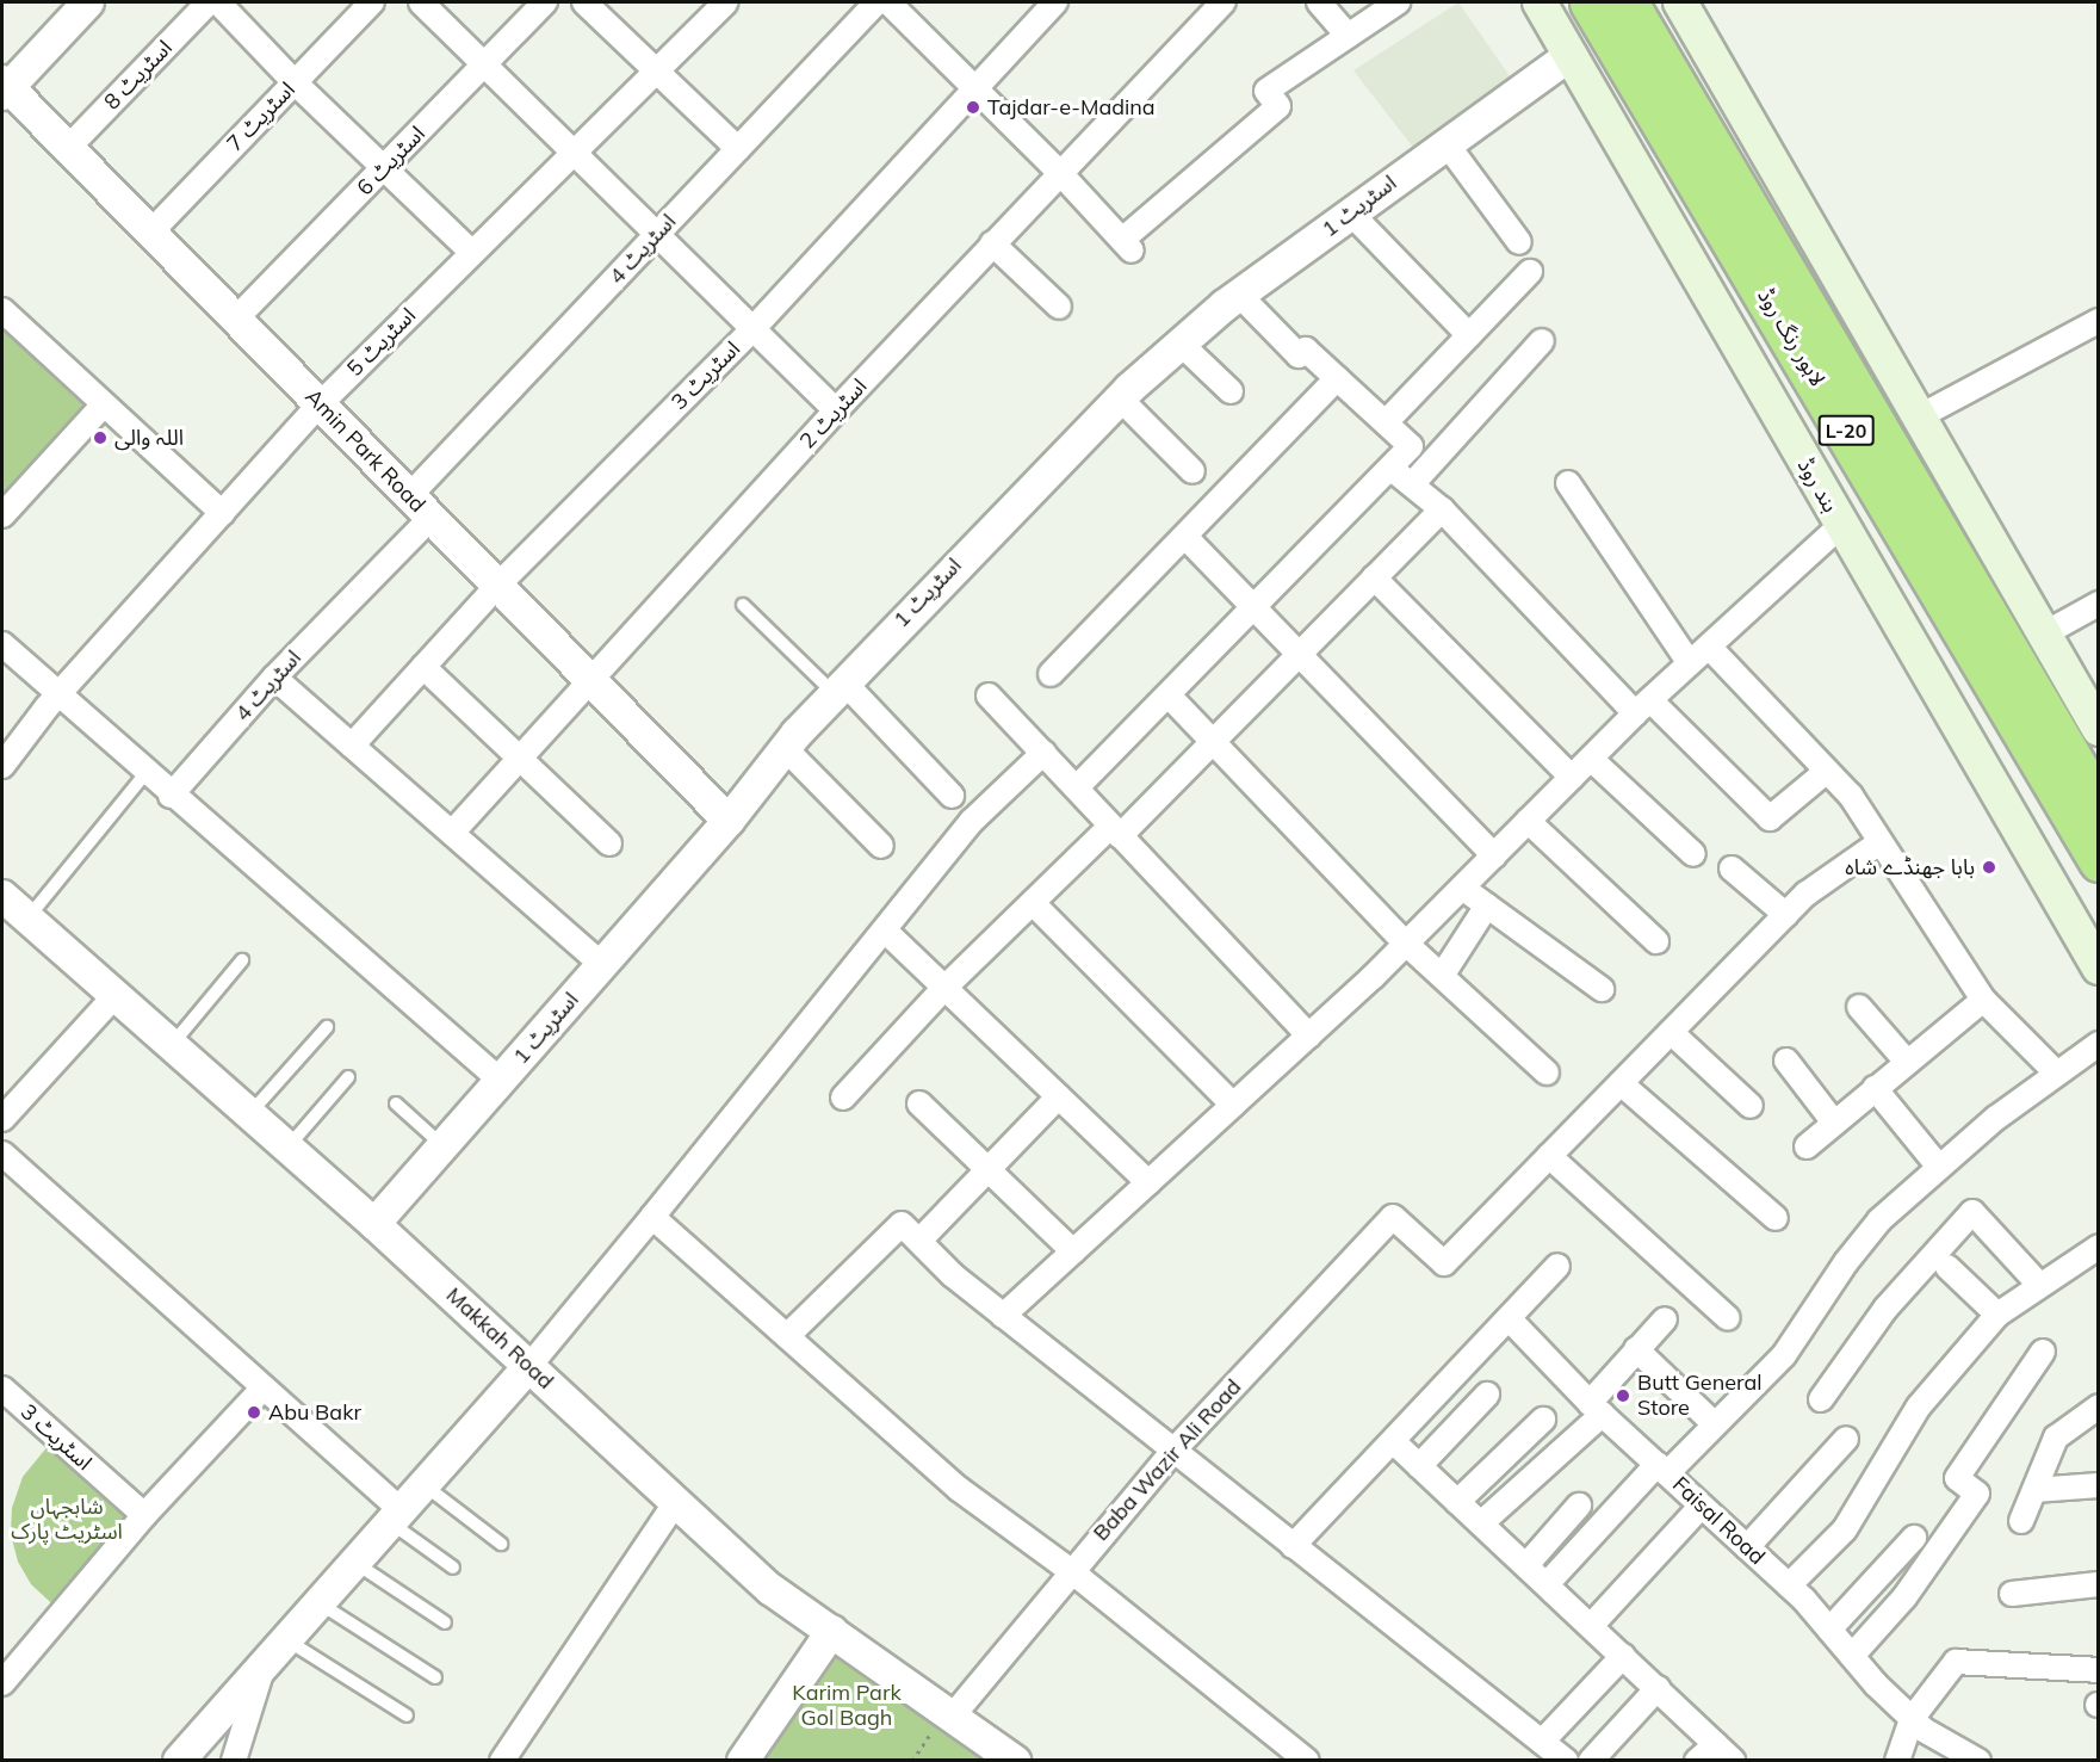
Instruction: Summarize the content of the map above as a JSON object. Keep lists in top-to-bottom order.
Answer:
{
  "streets": {
    "highway": ["لاہور رنگ روڈ", "L-20"],
    "main road": ["بند روڈ"],
    "street": [
      "اسٹریٹ 8",
      "اسٹریٹ 7",
      "اسٹریٹ 6",
      "اسٹریٹ 1",
      "اسٹریٹ 4",
      "اسٹریٹ 5",
      "اسٹریٹ 3",
      "اسٹریٹ 2",
      "Amin Park Road",
      "Makkah Road",
      "Baba Wazir Ali Road",
      "Faisal Road"
    ]
  },
  "crossings": [
    ["اسٹریٹ 8", "Amin Park Road"],
    ["اسٹریٹ 7", "Amin Park Road"],
    ["اسٹریٹ 6", "Amin Park Road"],
    ["اسٹریٹ 1", "Amin Park Road"],
    ["اسٹریٹ 1", "بند روڈ"],
    ["اسٹریٹ 1", "Makkah Road"],
    ["اسٹریٹ 4", "Amin Park Road"],
    ["اسٹریٹ 5", "Amin Park Road"],
    ["اسٹریٹ 3", "Amin Park Road"],
    ["اسٹریٹ 2", "Amin Park Road"],
    ["Makkah Road", "Baba Wazir Ali Road"]
  ],
  "parks": ["شاہجہاں اسٹریٹ پارک", "Karim Park Gol Bagh"],
  "places": [
    "Tajdar-e-Madina",
    "اللہ والی",
    "بابا جھنڈے شاہ",
    "Butt General Store",
    "Abu Bakr"
  ]
}
